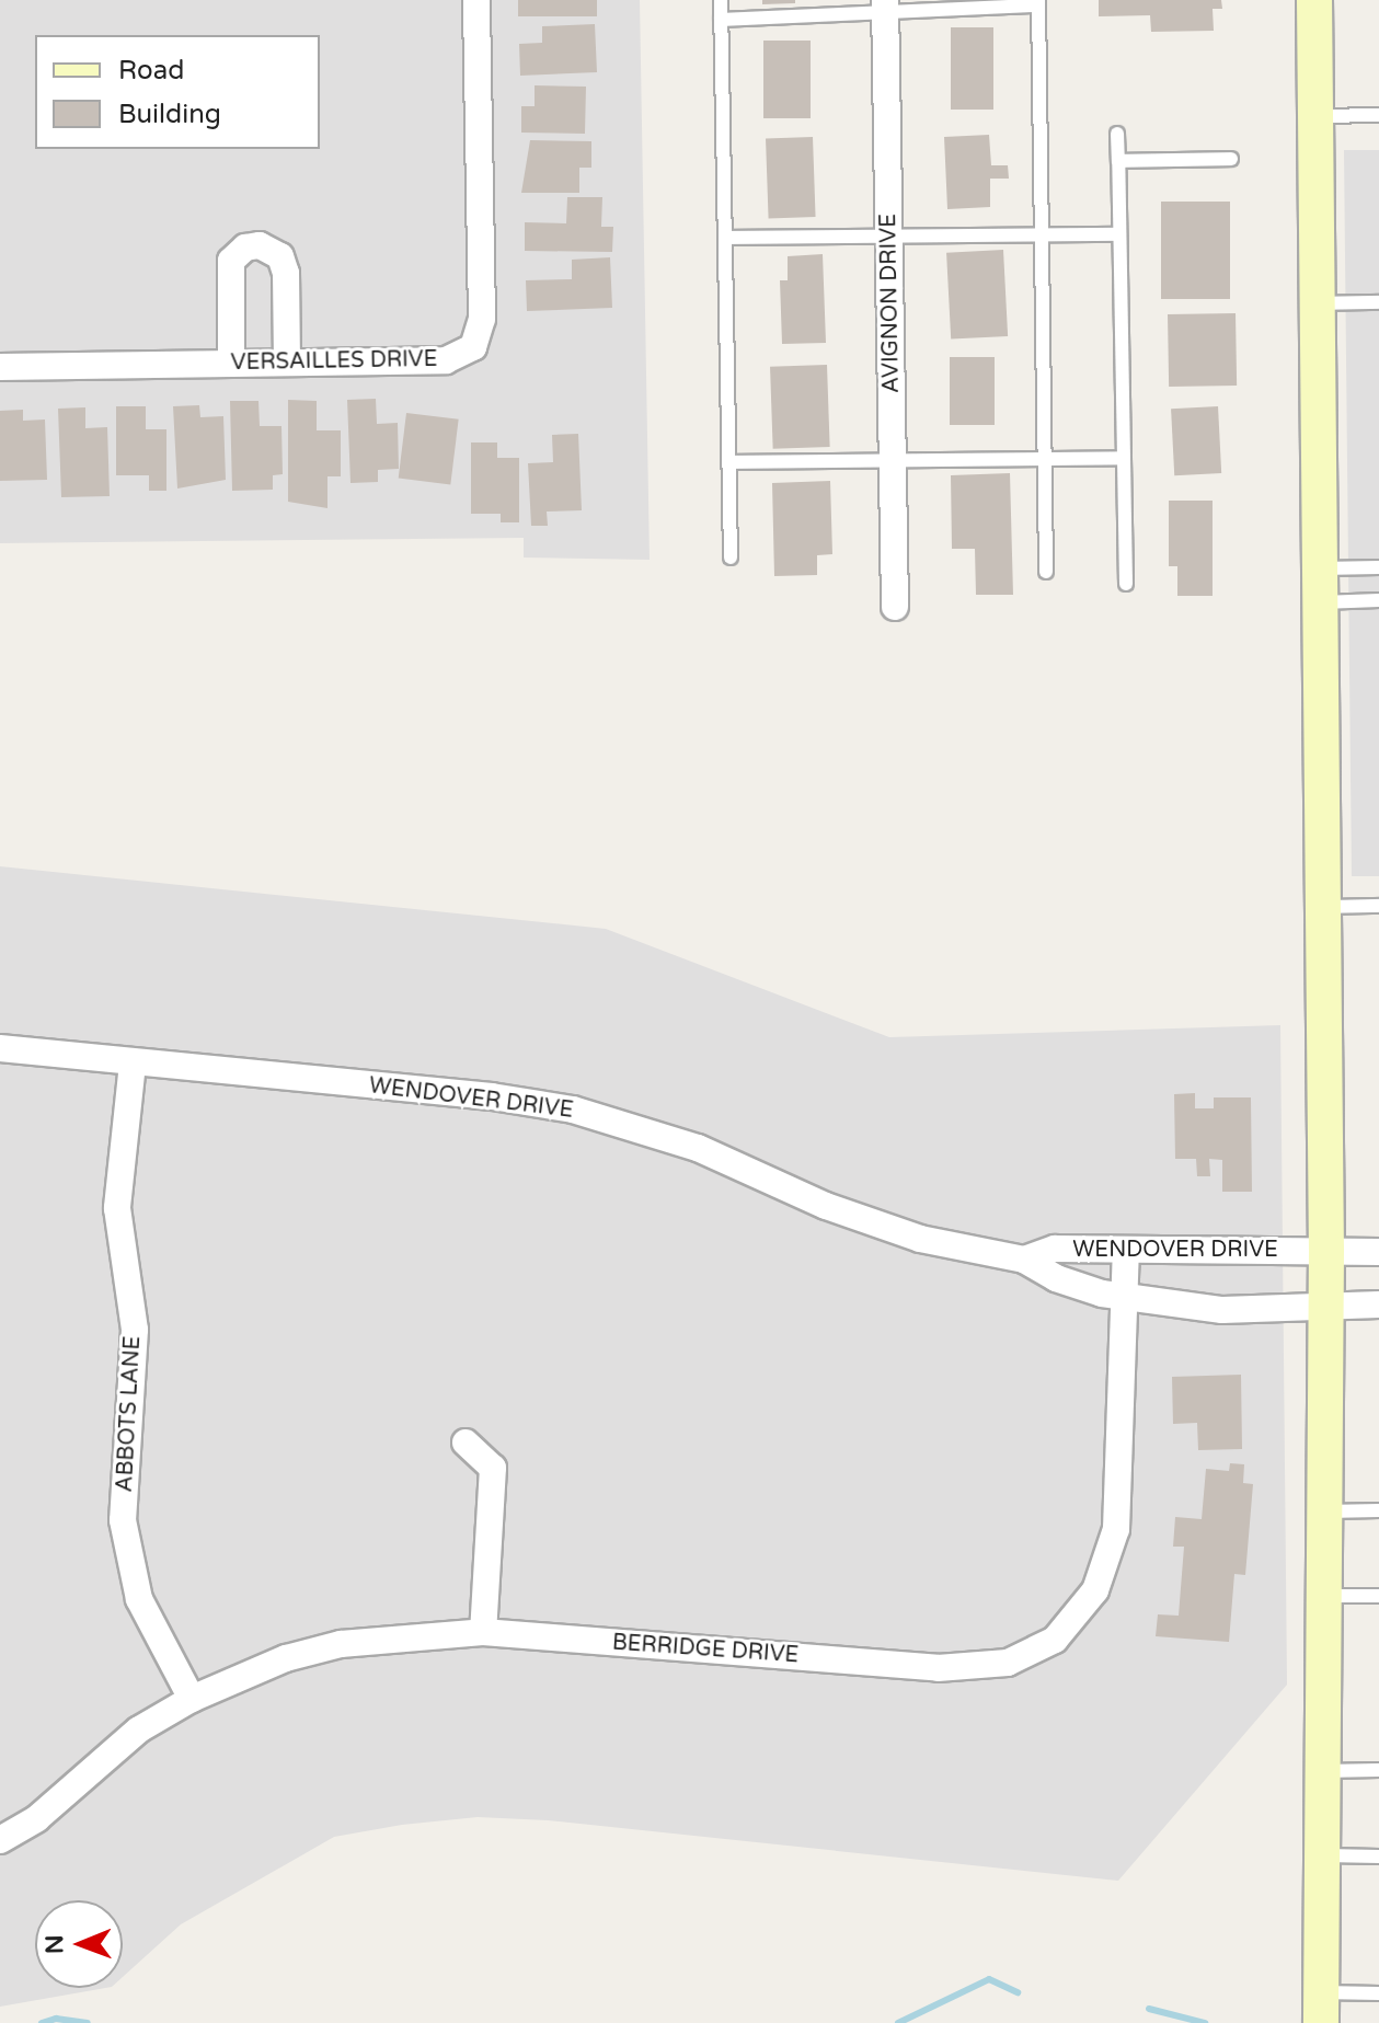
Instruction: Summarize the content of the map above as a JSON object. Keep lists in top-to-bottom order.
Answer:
{
  "streets": {
    "street": [
      "AVIGNON DRIVE",
      "VERSAILLES DRIVE",
      "WENDOVER DRIVE",
      "ABBOTS LANE",
      "BERRIDGE DRIVE"
    ]
  },
  "crossings": [
    ["WENDOVER DRIVE", "ABBOTS LANE"],
    ["WENDOVER DRIVE", "BERRIDGE DRIVE"],
    ["ABBOTS LANE", "BERRIDGE DRIVE"]
  ],
  "legend": ["Road", "Building"],
  "north": "left"
}
